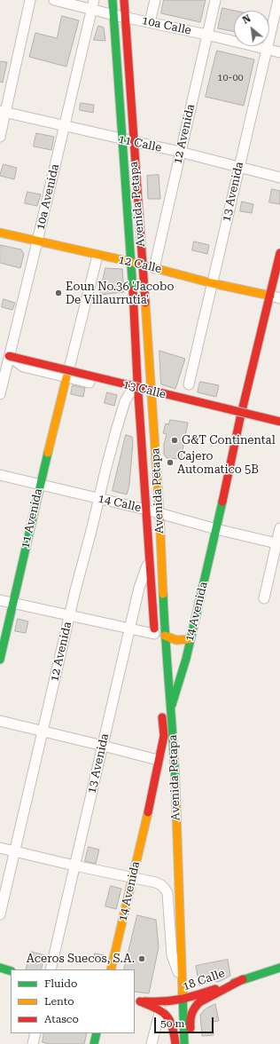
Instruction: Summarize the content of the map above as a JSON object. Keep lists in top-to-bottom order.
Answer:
{
  "streets": {
    "main road": [
      "Avenida Petapa",
      "12 Calle",
      "13 Calle",
      "11 Avenida",
      "14 Avenida",
      "18 Calle"
    ],
    "street": [
      "10a Calle",
      "12 Avenida",
      "11 Calle",
      "13 Avenida",
      "10a Avenida",
      "14 Calle"
    ]
  },
  "crossings": [
    ["10a Calle", "12 Avenida"],
    ["10a Calle", "13 Avenida"],
    ["10a Calle", "10a Avenida"],
    ["10a Calle", "Avenida Petapa"],
    ["12 Avenida", "11 Calle"],
    ["12 Avenida", "Avenida Petapa"],
    ["12 Avenida", "12 Calle"],
    ["12 Avenida", "13 Calle"],
    ["12 Avenida", "14 Calle"],
    ["11 Calle", "13 Avenida"],
    ["11 Calle", "10a Avenida"],
    ["11 Calle", "Avenida Petapa"],
    ["13 Avenida", "Avenida Petapa"],
    ["13 Avenida", "12 Calle"],
    ["10a Avenida", "12 Calle"],
    ["10a Avenida", "13 Calle"],
    ["Avenida Petapa", "12 Calle"],
    ["Avenida Petapa", "13 Calle"],
    ["Avenida Petapa", "14 Calle"],
    ["Avenida Petapa", "14 Avenida"],
    ["Avenida Petapa", "18 Calle"],
    ["12 Calle", "14 Avenida"],
    ["13 Calle", "11 Avenida"],
    ["13 Calle", "14 Avenida"],
    ["14 Calle", "11 Avenida"],
    ["14 Calle", "14 Avenida"]
  ],
  "places": [
    "Eoun No.36 'Jacobo De Villaurrutia'",
    "G&T Continental",
    "Cajero Automatico 5B",
    "Aceros Suecos, S.A."
  ],
  "house_numbers": ["10-00"],
  "legend": ["Fluido", "Lento", "Atasco"],
  "scale_bar": "50 m",
  "north": "top left"
}
